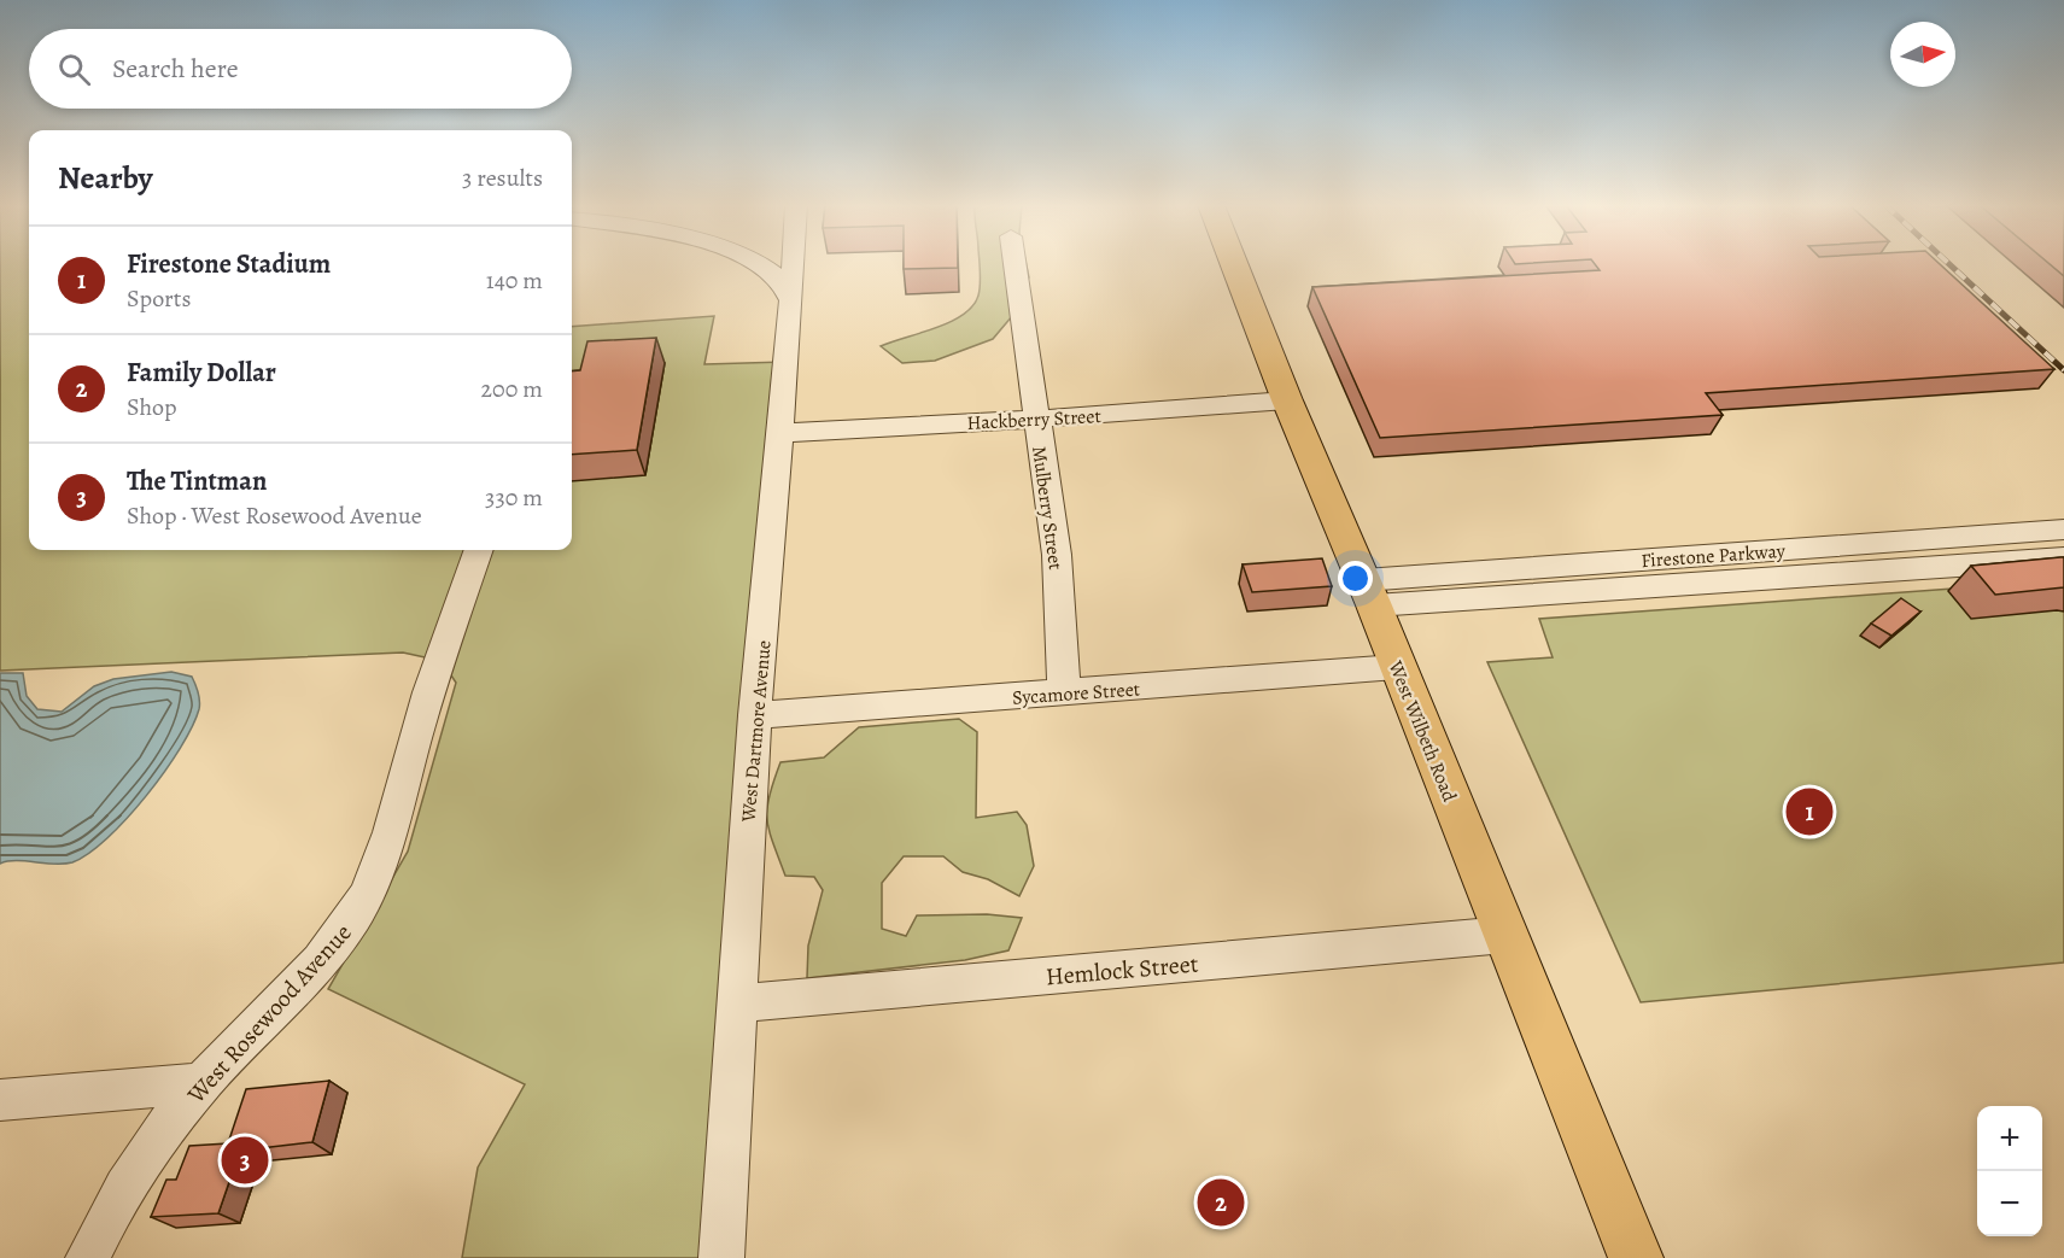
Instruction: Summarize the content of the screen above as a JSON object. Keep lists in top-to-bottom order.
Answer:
{
  "streets": {
    "main road": ["West Wilbeth Road"],
    "street": [
      "Hackberry Street",
      "Mulberry Street",
      "Firestone Parkway",
      "Sycamore Street",
      "West Dartmore Avenue",
      "Hemlock Street",
      "West Rosewood Avenue"
    ]
  },
  "crossings": [
    ["Hackberry Street", "Mulberry Street"],
    ["Hackberry Street", "West Dartmore Avenue"],
    ["Hackberry Street", "West Wilbeth Road"],
    ["Mulberry Street", "Sycamore Street"],
    ["Firestone Parkway", "West Wilbeth Road"],
    ["Sycamore Street", "West Dartmore Avenue"],
    ["Sycamore Street", "West Wilbeth Road"],
    ["West Dartmore Avenue", "Hemlock Street"],
    ["West Wilbeth Road", "Hemlock Street"]
  ],
  "north": "right",
  "page": {
    "search": "Search here",
    "heading": ["Nearby", "3 results"],
    "list": [
      {
        "mark": "1",
        "name": "Firestone Stadium",
        "note": "Sports",
        "value": "140 m"
      },
      {
        "mark": "2",
        "name": "Family Dollar",
        "note": "Shop",
        "value": "200 m"
      },
      {
        "mark": "3",
        "name": "The Tintman",
        "note": "Shop · West Rosewood Avenue",
        "value": "330 m"
      }
    ],
    "pins": ["1", "3", "2"],
    "map_buttons": ["+", "−"]
  }
}
